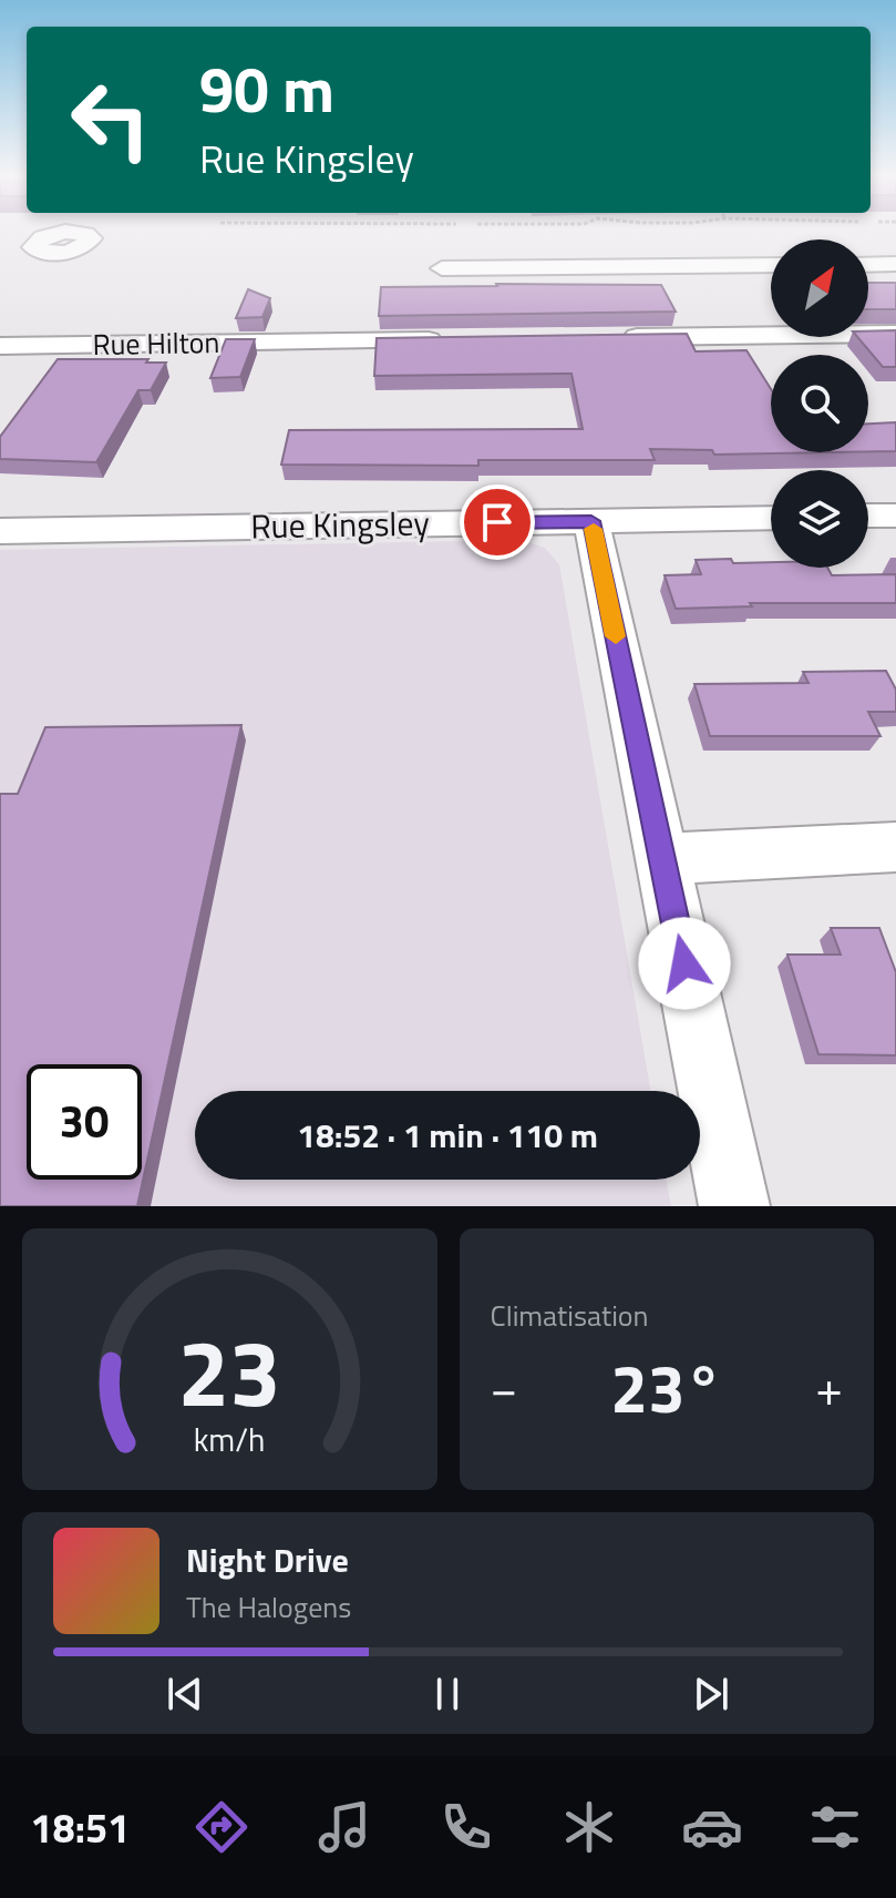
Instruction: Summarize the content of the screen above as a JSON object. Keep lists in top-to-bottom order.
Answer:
{
  "streets": {
    "street": ["Rue Hilton", "Rue Kingsley"]
  },
  "north": "top right",
  "page": {
    "turn": ["90 m", "Rue Kingsley"],
    "limit": "30",
    "trip": "18:52 · 1 min · 110 m",
    "tile": "Climatisation",
    "heat": ["−", "23°", "+"],
    "song": ["Night Drive", "The Halogens"],
    "tabs": "18:51",
    "gauge": ["23", "km/h"]
  }
}
